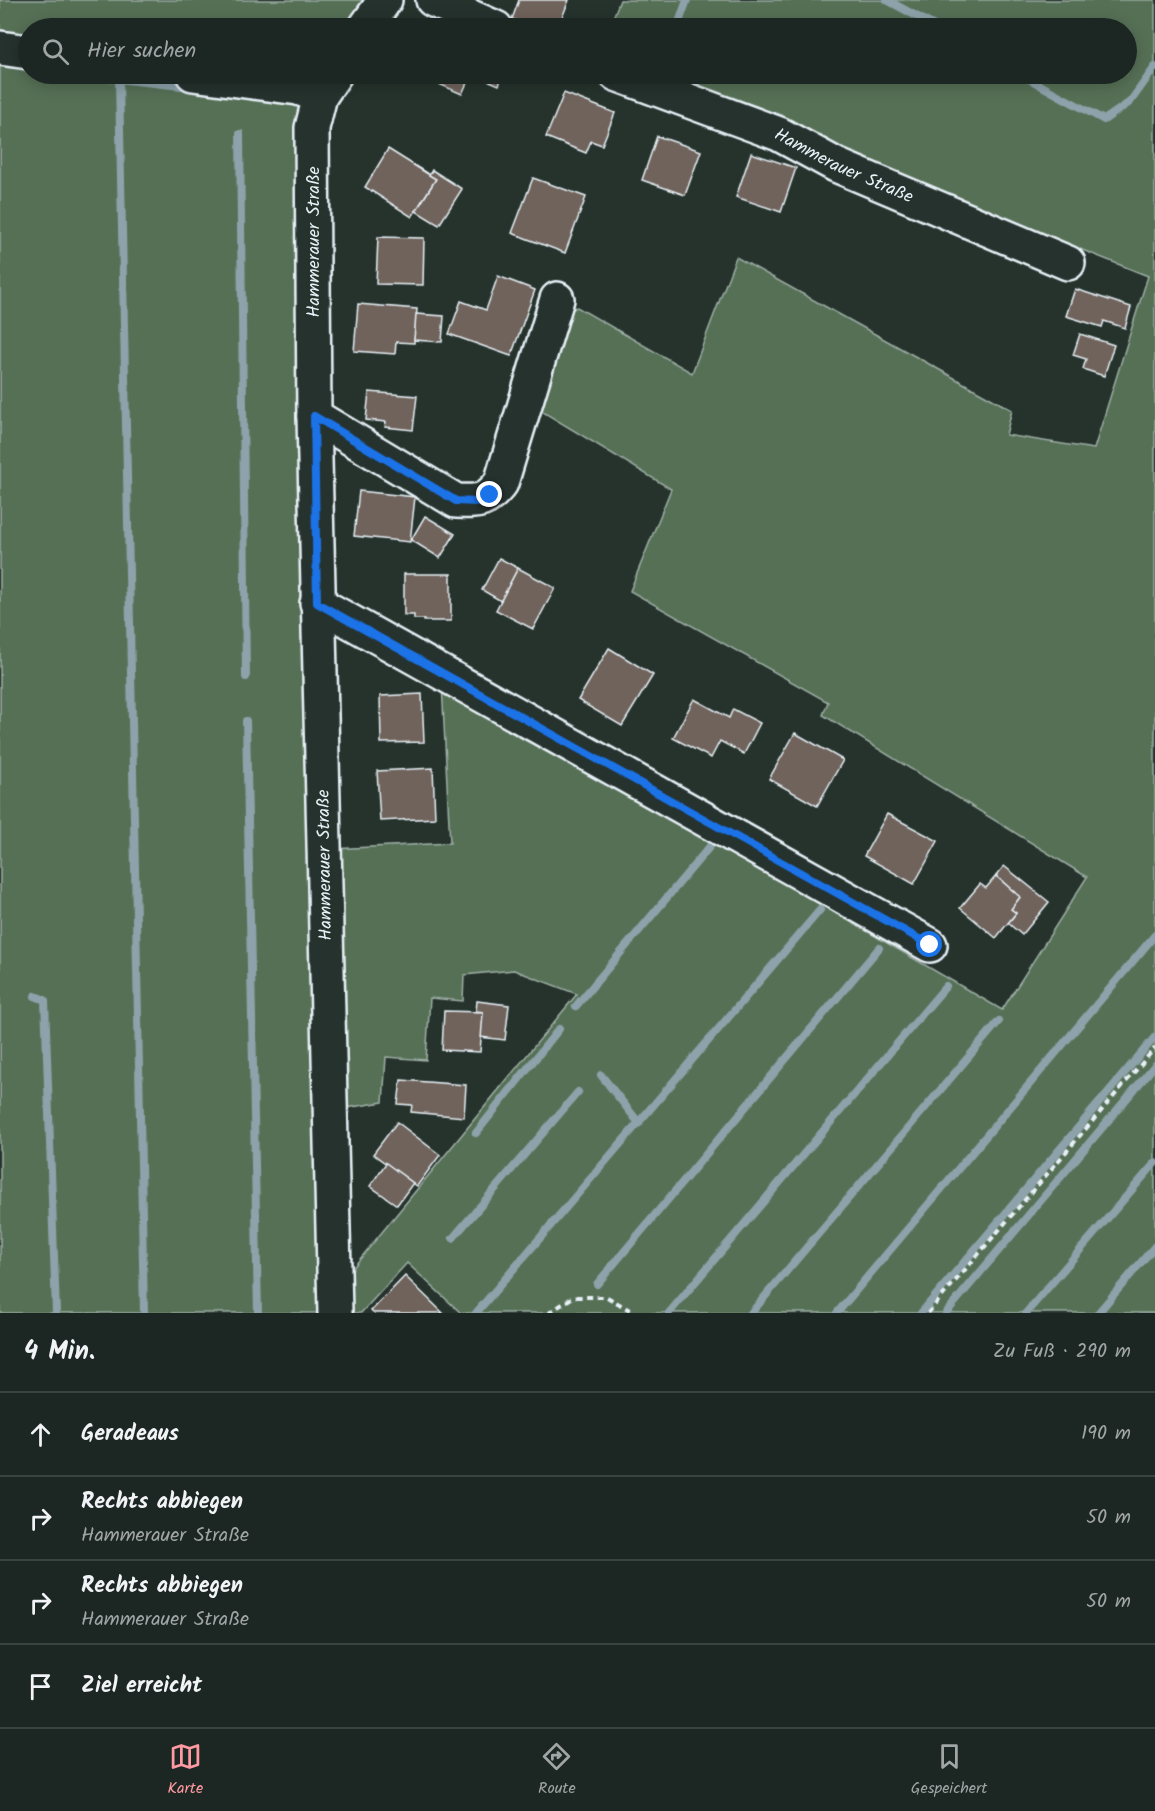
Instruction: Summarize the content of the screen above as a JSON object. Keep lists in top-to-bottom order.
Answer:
{
  "streets": {
    "street": ["Hammerauer Straße"]
  },
  "page": {
    "search": "Hier suchen",
    "heading": ["4 Min.", "Zu Fuß · 290 m"],
    "list": [
      ["Geradeaus", "190 m"],
      ["Rechts abbiegen", "Hammerauer Straße", "50 m"],
      ["Rechts abbiegen", "Hammerauer Straße", "50 m"],
      "Ziel erreicht"
    ],
    "nav": ["Karte", "Route", "Gespeichert"]
  }
}
